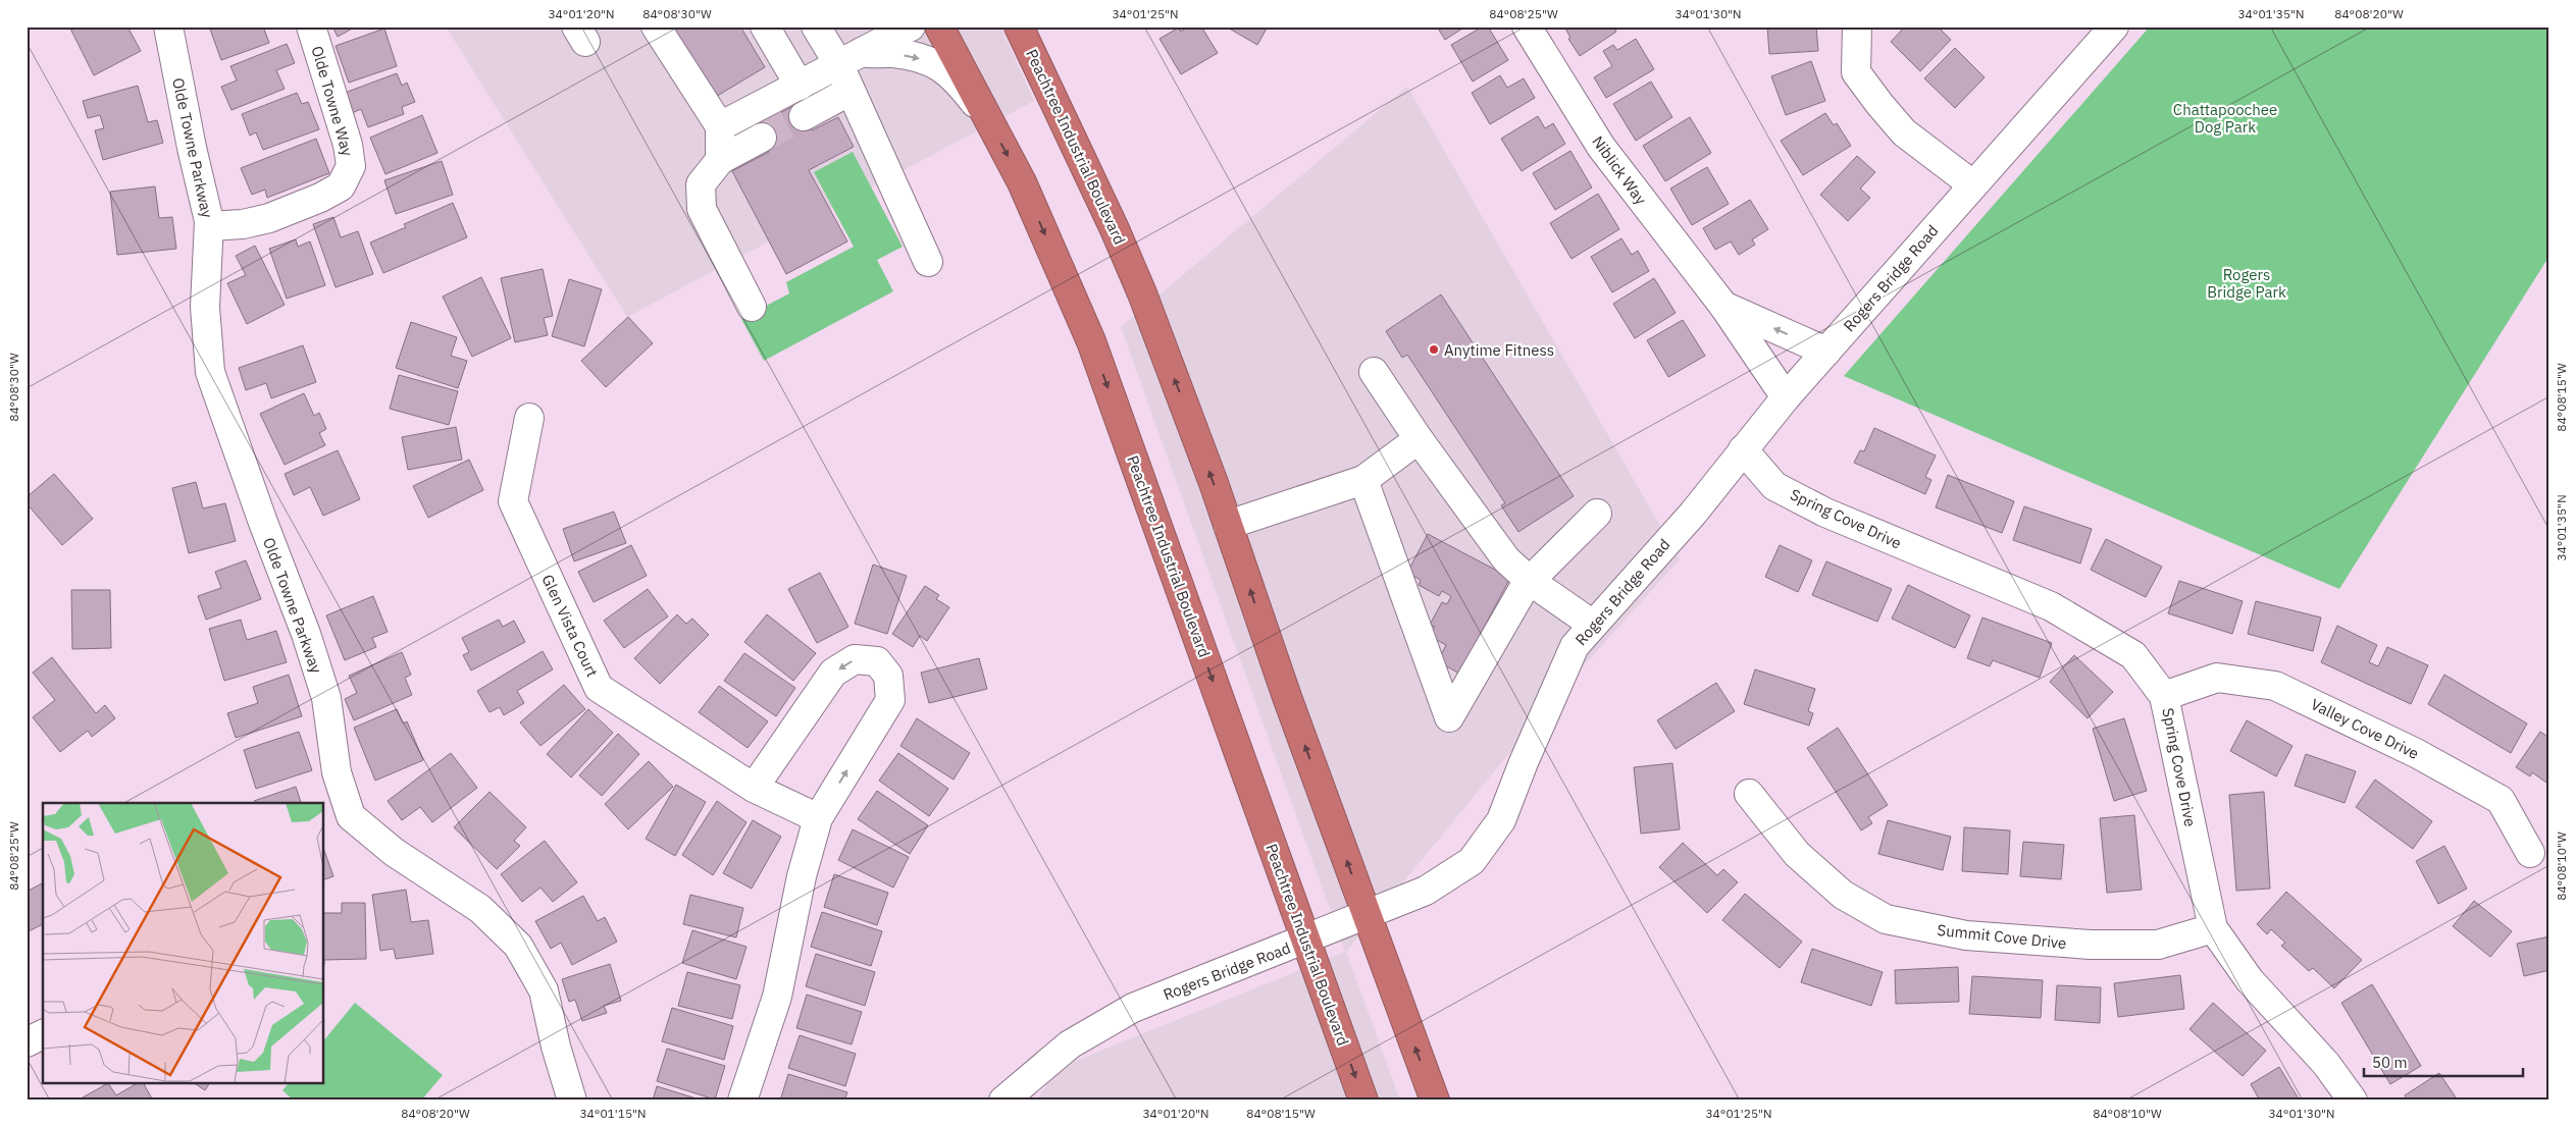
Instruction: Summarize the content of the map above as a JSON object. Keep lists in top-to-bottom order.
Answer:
{
  "streets": {
    "highway": ["Peachtree Industrial Boulevard"],
    "street": [
      "Olde Towne Way",
      "Olde Towne Parkway",
      "Niblick Way",
      "Rogers Bridge Road",
      "Spring Cove Drive",
      "Glen Vista Court",
      "Valley Cove Drive",
      "Summit Cove Drive"
    ]
  },
  "crossings": [
    ["Olde Towne Way", "Olde Towne Parkway"],
    ["Peachtree Industrial Boulevard", "Rogers Bridge Road"],
    ["Niblick Way", "Rogers Bridge Road"],
    ["Rogers Bridge Road", "Spring Cove Drive"],
    ["Spring Cove Drive", "Valley Cove Drive"],
    ["Spring Cove Drive", "Summit Cove Drive"]
  ],
  "parks": ["Chattapoochee Dog Park", "Rogers Bridge Park"],
  "places": ["Anytime Fitness"],
  "scale_bar": "50 m",
  "coordinates": [
    "34°01'20\"N",
    "84°08'30\"W",
    "34°01'25\"N",
    "84°08'25\"W",
    "34°01'30\"N",
    "34°01'35\"N",
    "84°08'20\"W",
    "84°08'15\"W",
    "84°08'10\"W",
    "34°01'15\"N"
  ]
}
